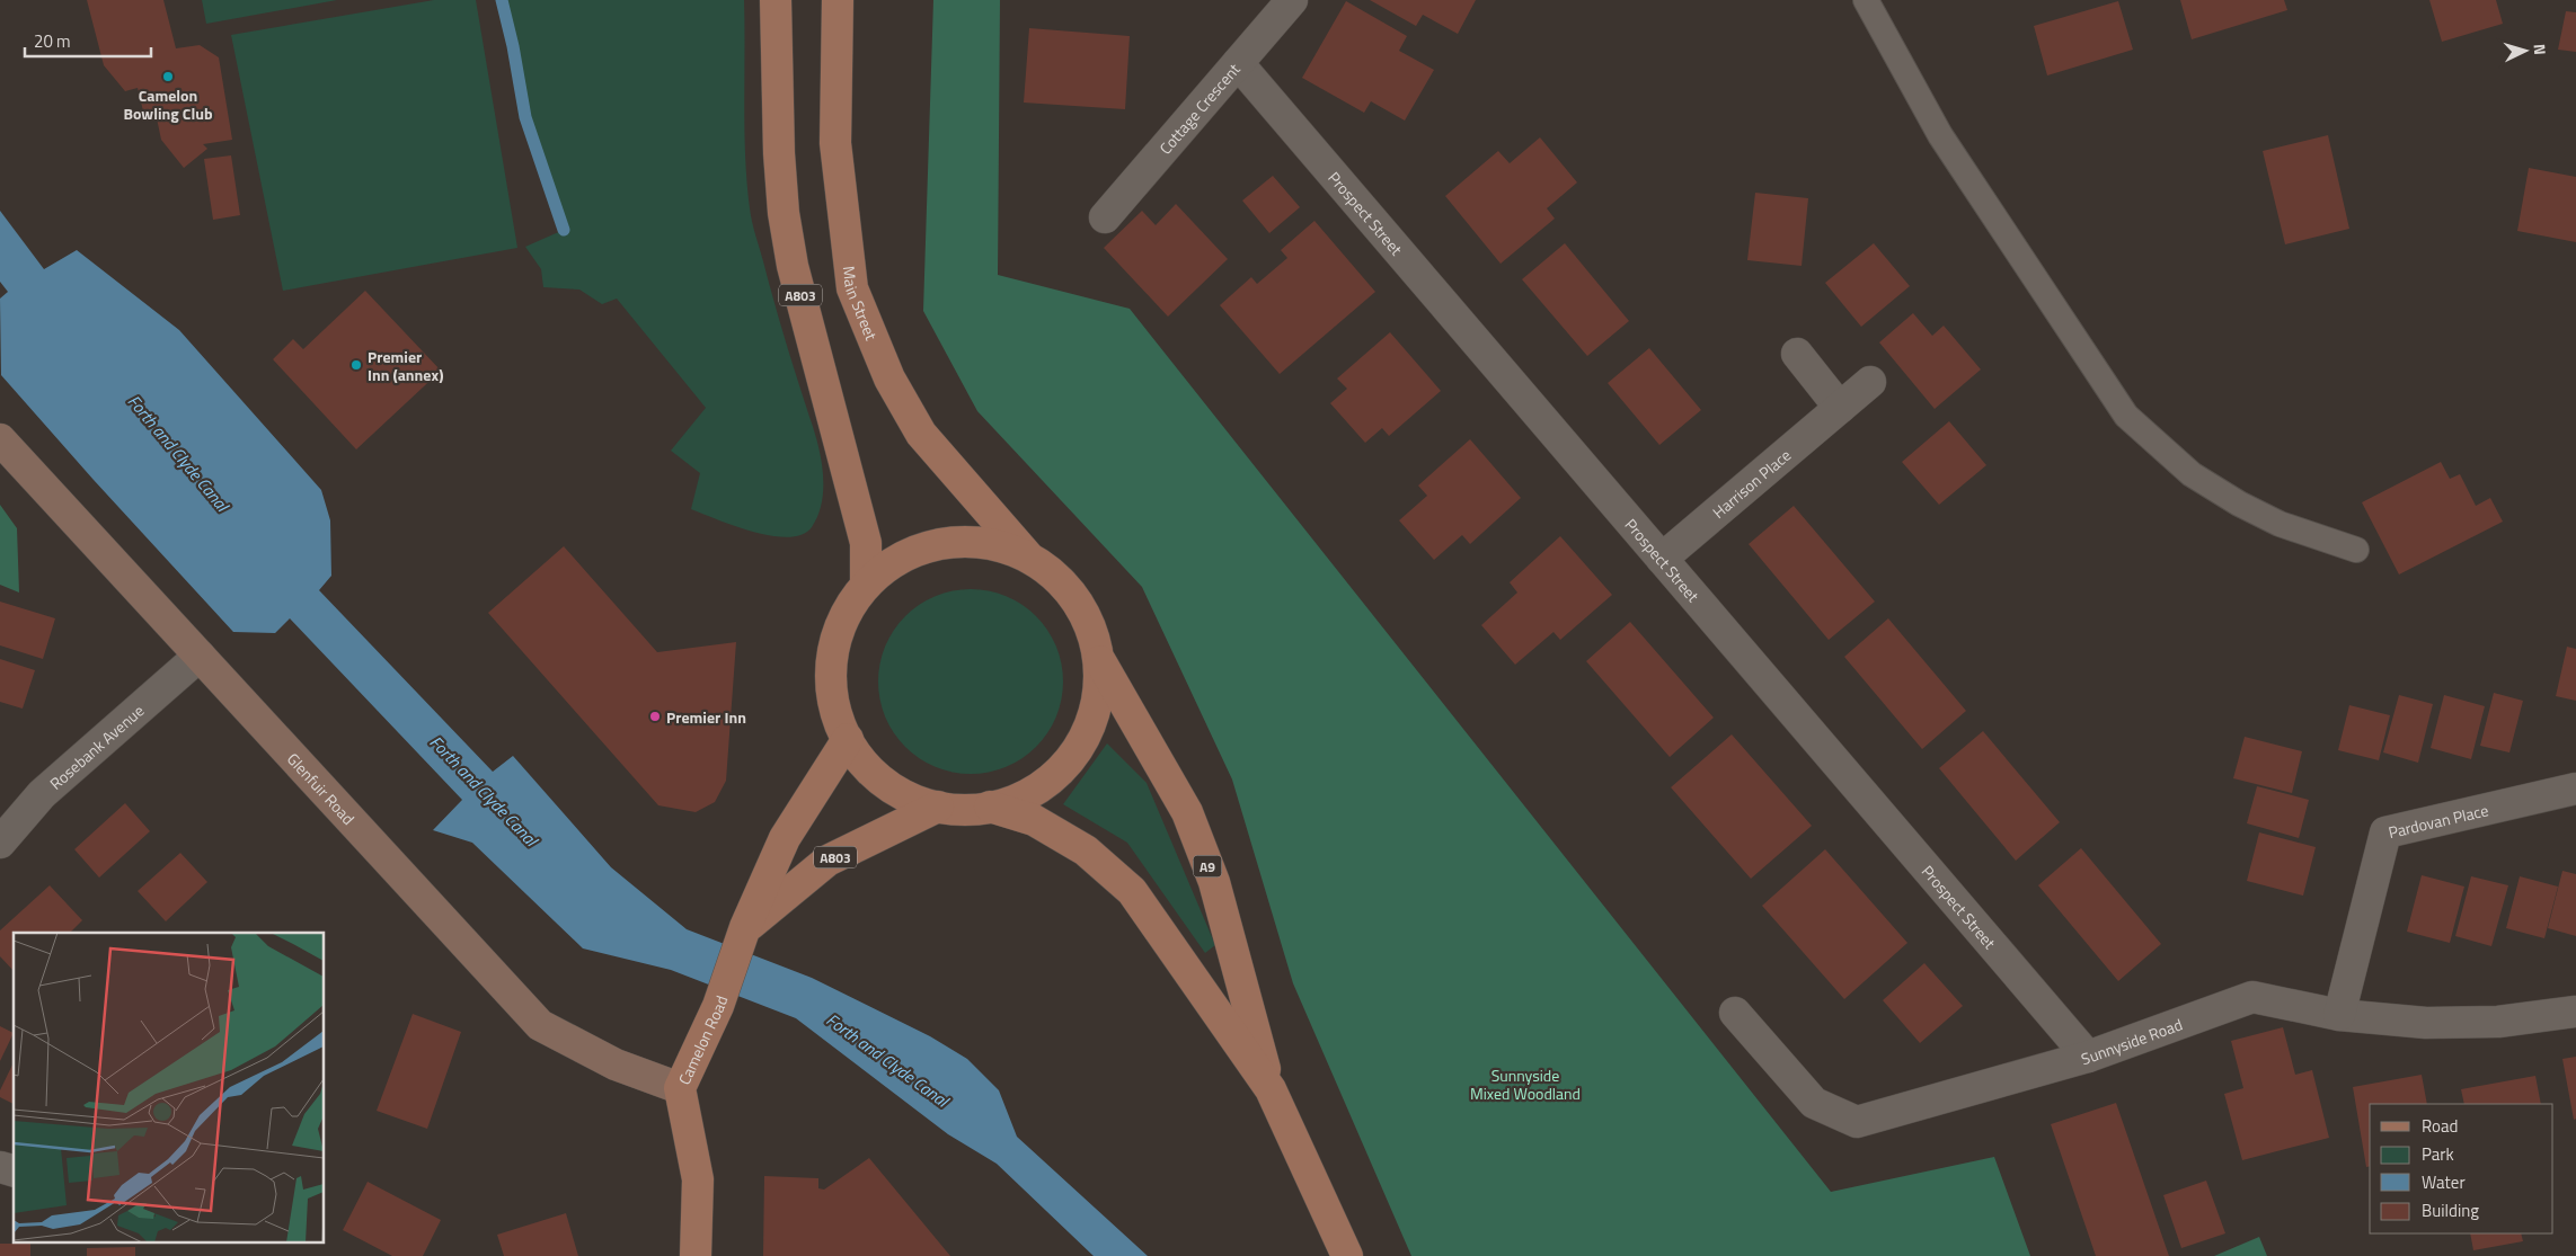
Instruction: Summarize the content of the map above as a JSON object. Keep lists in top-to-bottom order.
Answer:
{
  "streets": {
    "main road": [
      "A803",
      "Main Street",
      "Glenfuir Road",
      "A9",
      "Camelon Road"
    ],
    "street": [
      "Cottage Crescent",
      "Prospect Street",
      "Harrison Place",
      "Rosebank Avenue",
      "Pardovan Place",
      "Sunnyside Road"
    ]
  },
  "crossings": [
    ["Cottage Crescent", "Prospect Street"],
    ["Prospect Street", "Harrison Place"],
    ["Prospect Street", "Sunnyside Road"],
    ["A803", "Camelon Road"],
    ["Rosebank Avenue", "Glenfuir Road"],
    ["Glenfuir Road", "Camelon Road"],
    ["Pardovan Place", "Sunnyside Road"]
  ],
  "water": ["Forth and Clyde Canal"],
  "parks": ["Sunnyside Mixed Woodland"],
  "places": ["Camelon Bowling Club", "Premier Inn (annex)", "Premier Inn"],
  "legend": [
    "Road",
    "Park",
    "Water",
    "Building"
  ],
  "scale_bar": "20 m",
  "north": "right"
}
